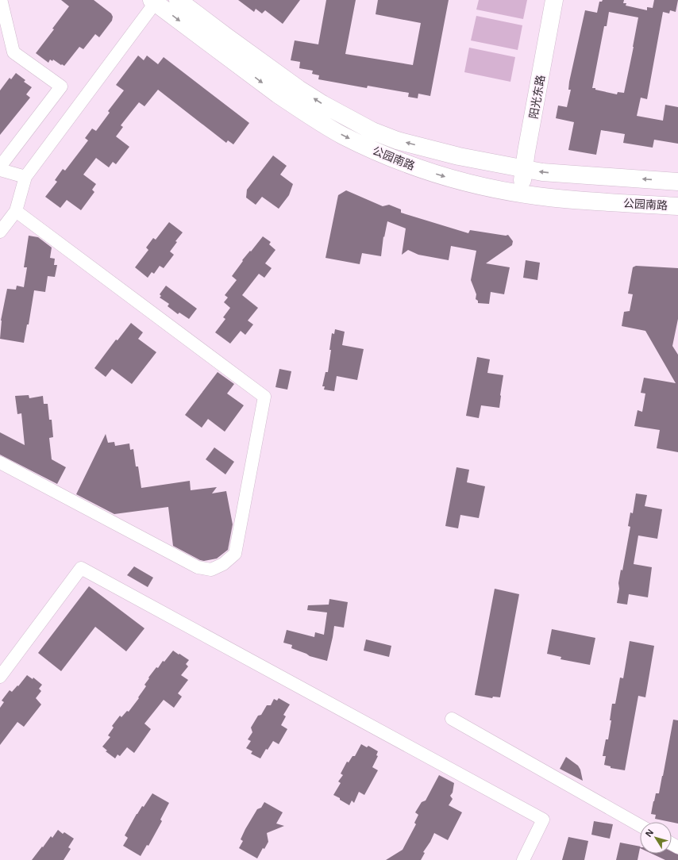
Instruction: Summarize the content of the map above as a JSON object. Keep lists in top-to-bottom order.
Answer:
{
  "streets": {
    "main road": ["阳光东路", "公园南路"]
  },
  "crossings": [
    ["阳光东路", "公园南路"]
  ],
  "north": "top left"
}
